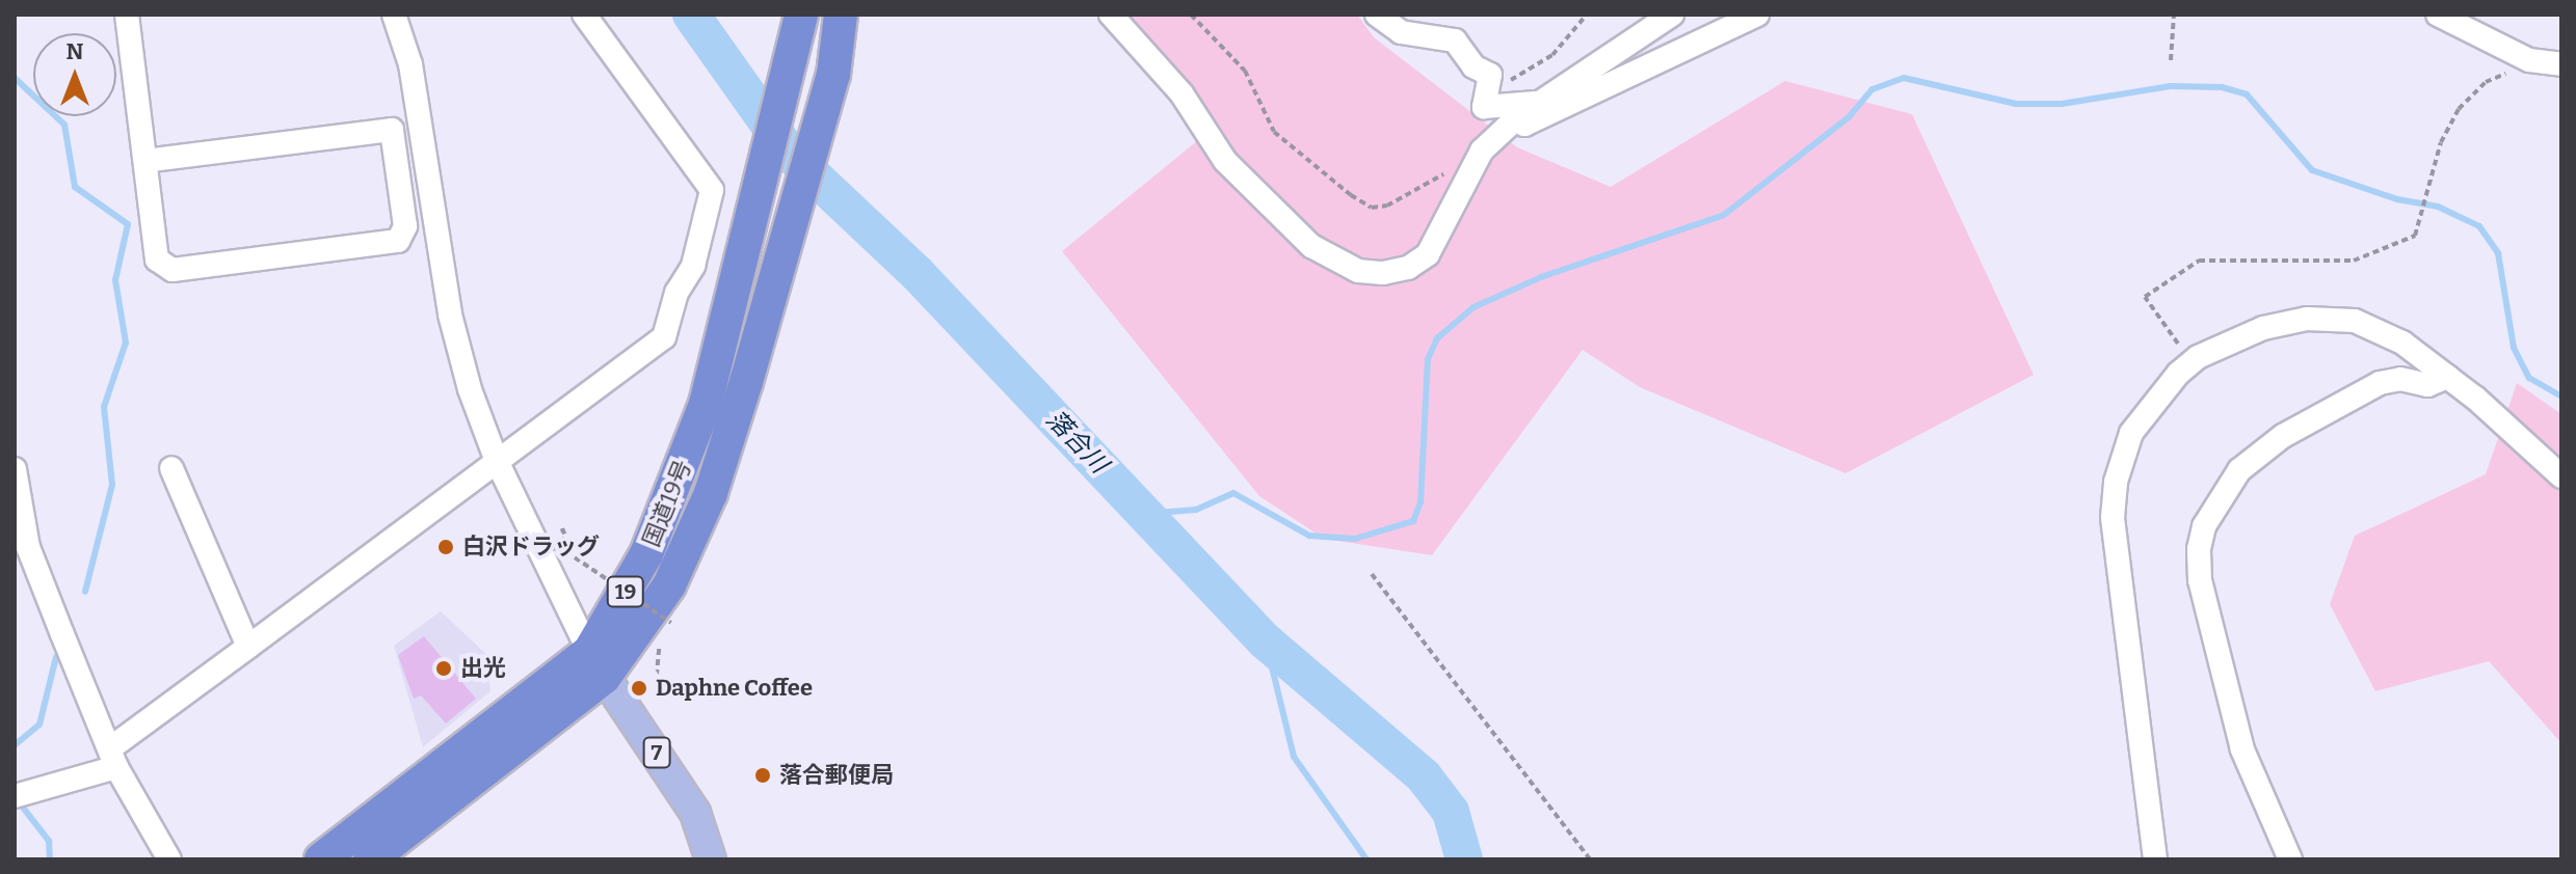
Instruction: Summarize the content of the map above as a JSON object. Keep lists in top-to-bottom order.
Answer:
{
  "streets": {
    "highway": ["国道19号", "19"],
    "main road": ["7"]
  },
  "crossings": [
    ["国道19号", "7"]
  ],
  "water": ["落合川"],
  "places": [
    "白沢ドラッグ",
    "出光",
    "Daphne Coffee",
    "落合郵便局"
  ],
  "north": "top"
}
